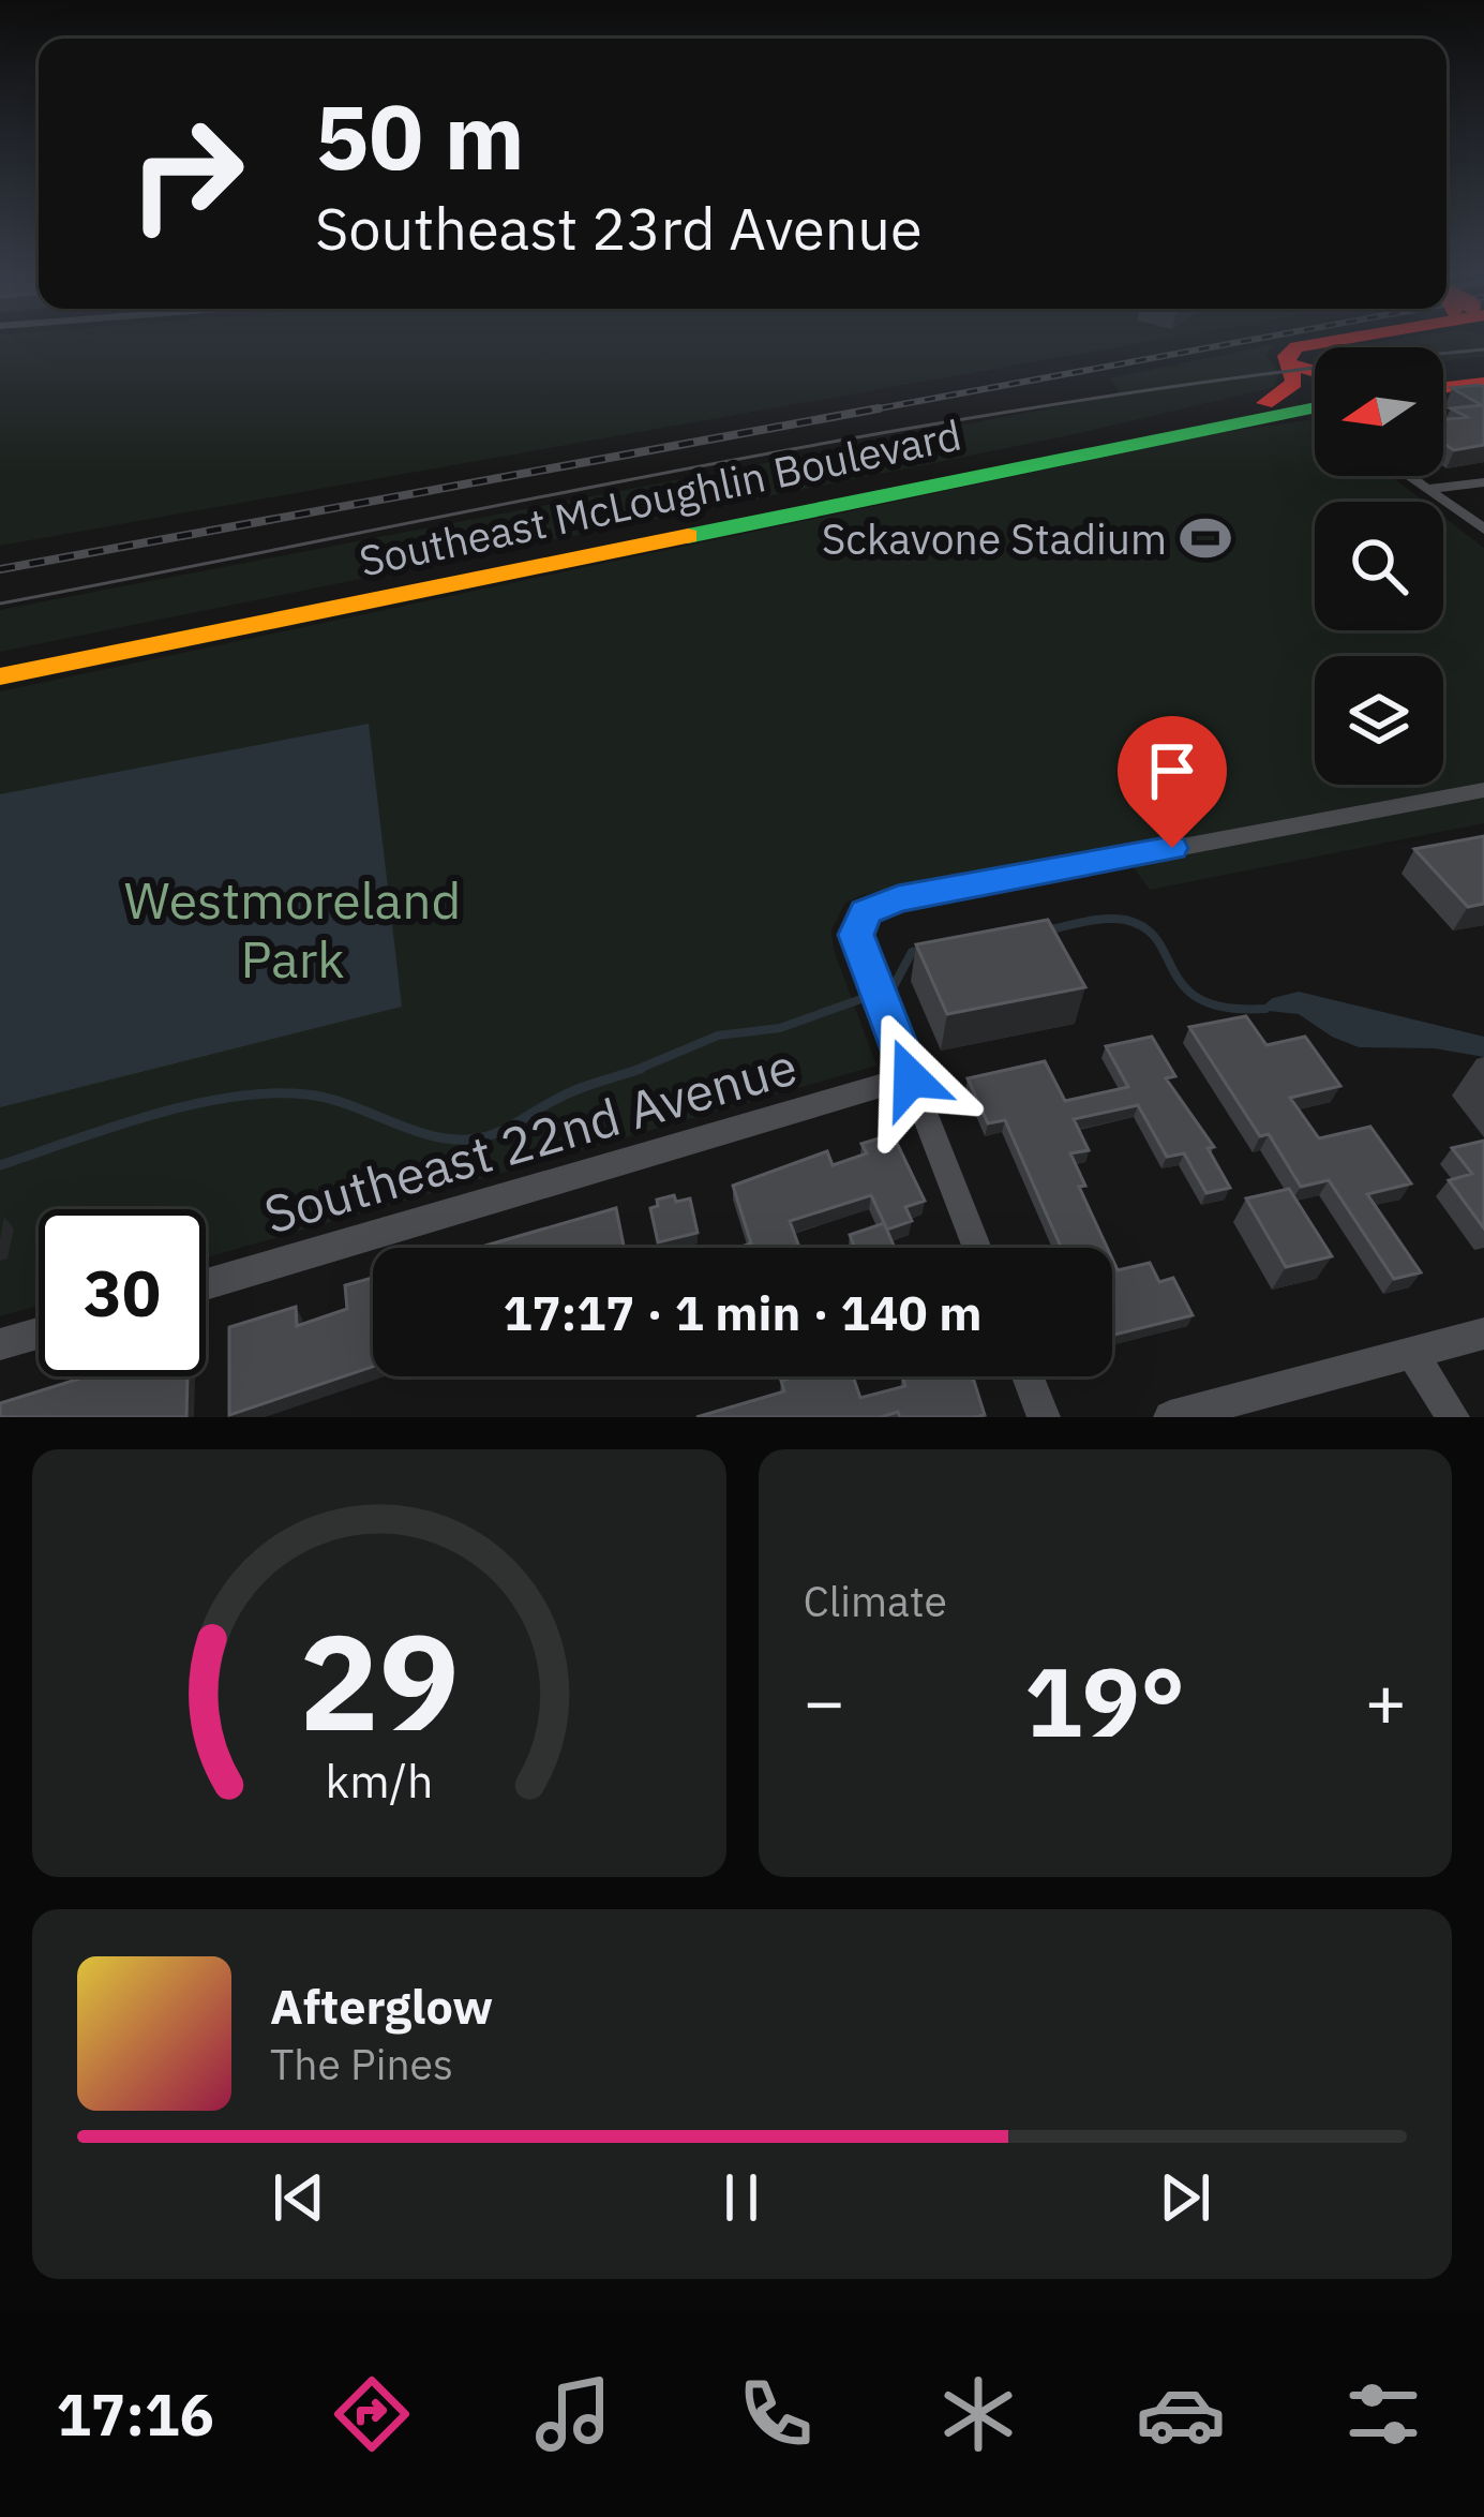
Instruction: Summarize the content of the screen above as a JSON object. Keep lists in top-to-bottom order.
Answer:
{
  "streets": {
    "highway": ["Southeast McLoughlin Boulevard"],
    "street": ["Southeast 22nd Avenue"]
  },
  "parks": ["Westmoreland Park"],
  "places": {
    "sports": ["Sckavone Stadium"]
  },
  "north": "left",
  "page": {
    "turn": ["50 m", "Southeast 23rd Avenue"],
    "limit": "30",
    "trip": "17:17 · 1 min · 140 m",
    "tile": "Climate",
    "heat": ["−", "19°", "+"],
    "song": ["Afterglow", "The Pines"],
    "tabs": "17:16",
    "gauge": ["29", "km/h"]
  }
}
